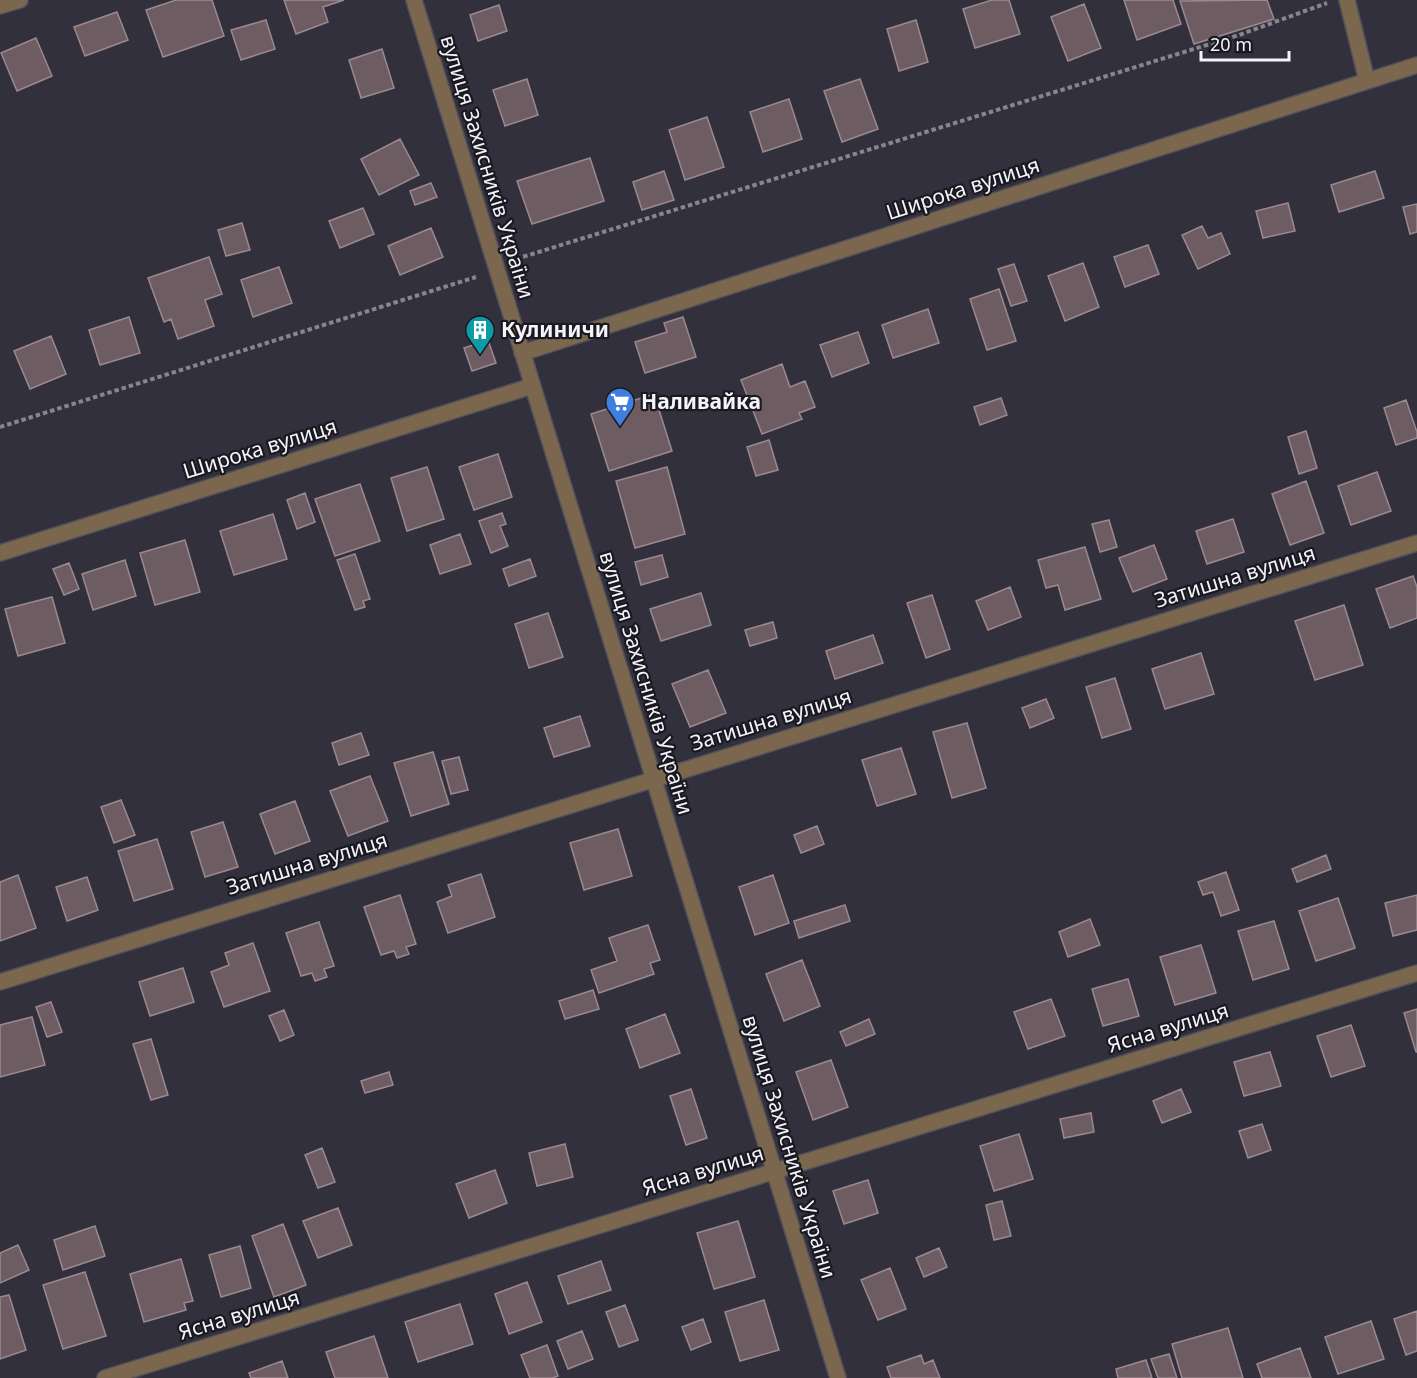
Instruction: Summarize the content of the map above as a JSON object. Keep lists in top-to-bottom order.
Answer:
{
  "streets": {
    "street": [
      "вулиця Захисників України",
      "Широка вулиця",
      "Затишна вулиця",
      "Ясна вулиця"
    ]
  },
  "crossings": [
    ["вулиця Захисників України", "Широка вулиця"],
    ["вулиця Захисників України", "Затишна вулиця"],
    ["вулиця Захисників України", "Ясна вулиця"]
  ],
  "places": {
    "building": ["Кулиничи"],
    "supermarket": ["Наливайка"]
  },
  "scale_bar": "20 m"
}
